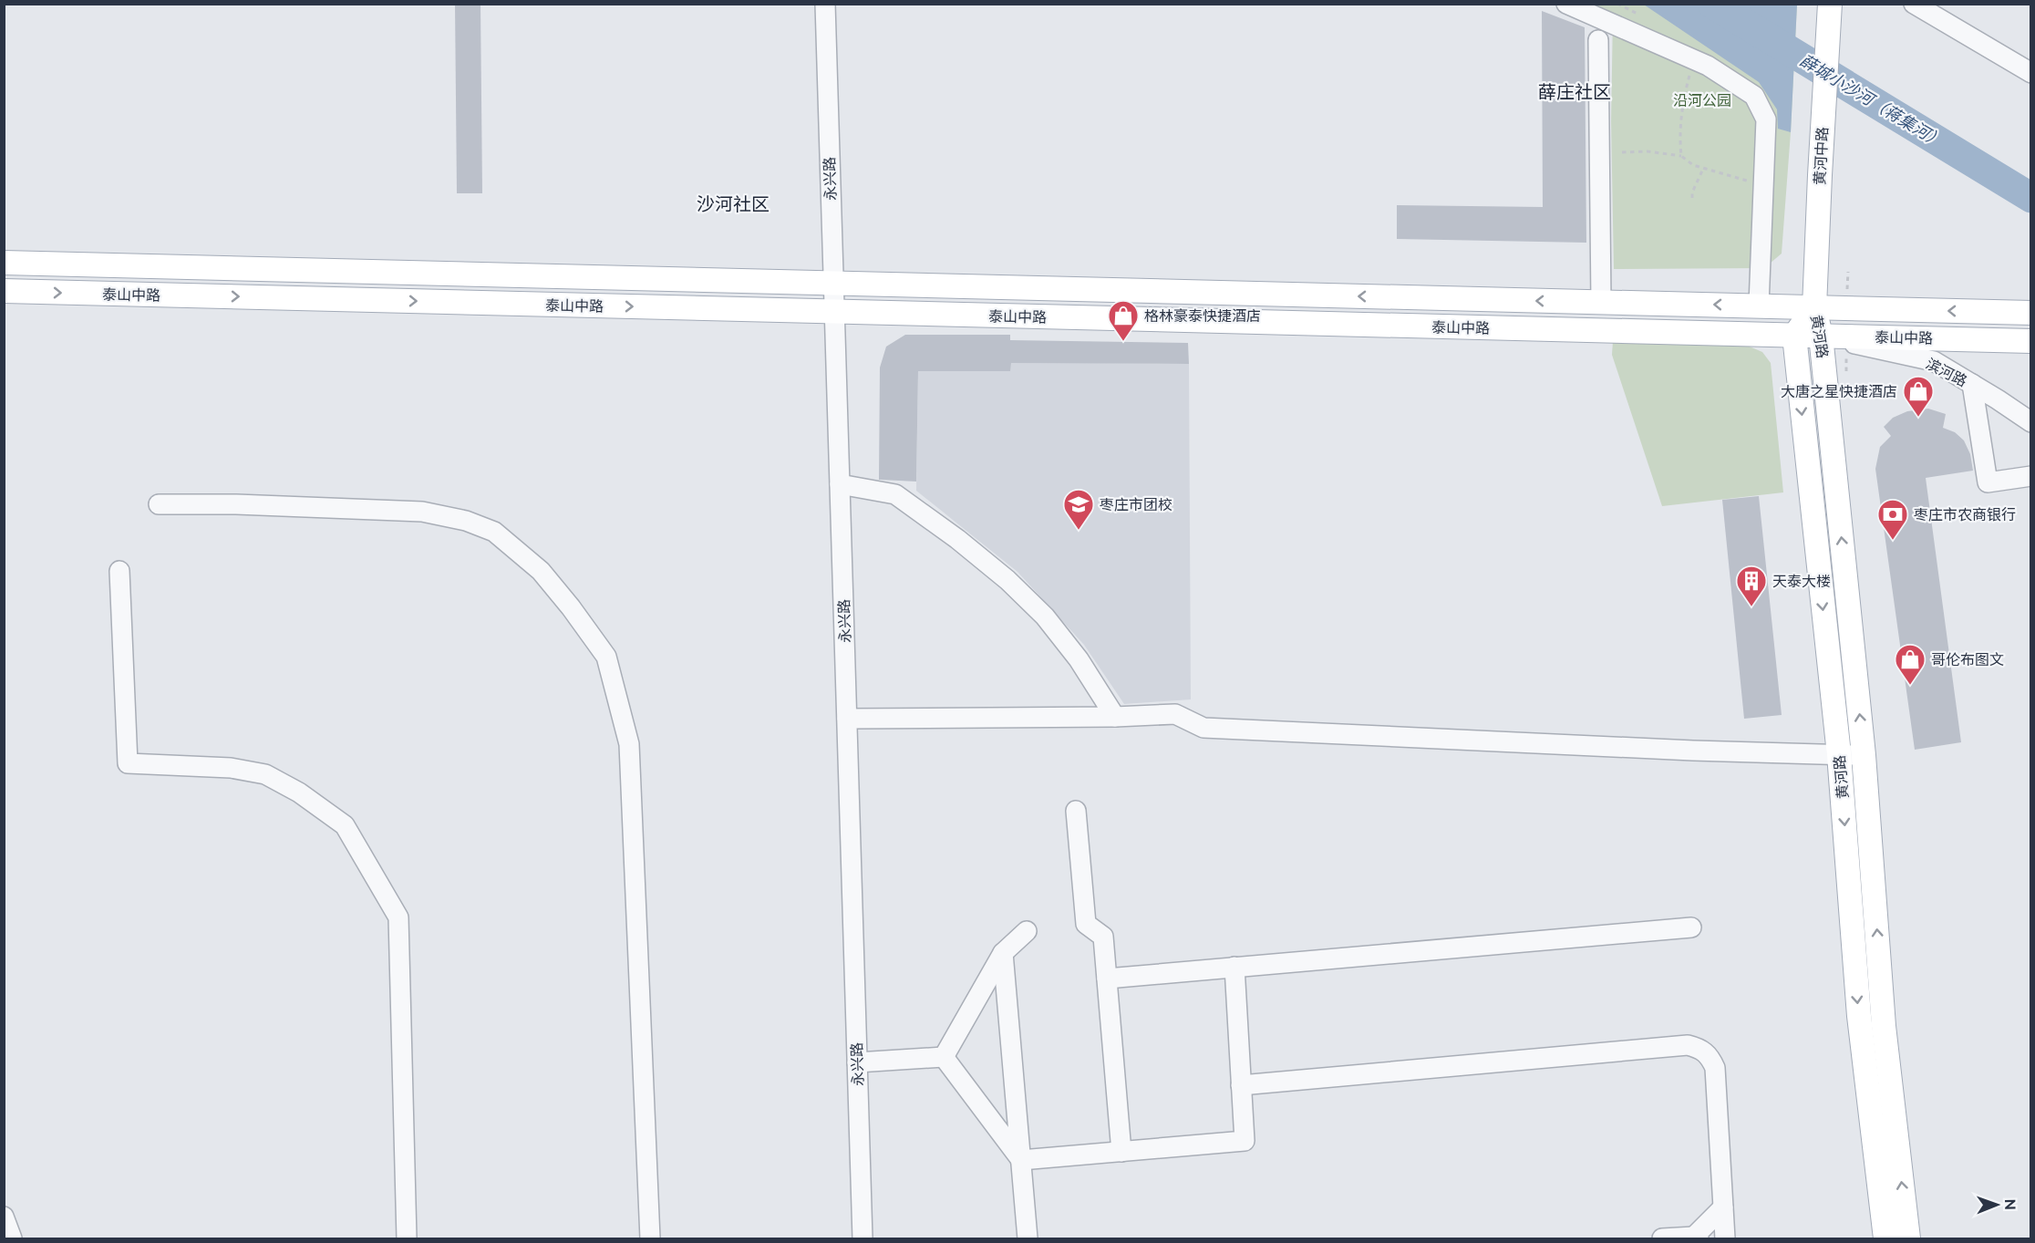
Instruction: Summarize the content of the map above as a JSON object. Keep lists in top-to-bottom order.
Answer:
{
  "streets": {
    "main road": ["黄河中路", "泰山中路", "黄河路"],
    "street": ["永兴路", "滨河路"]
  },
  "crossings": [
    ["黄河中路", "泰山中路"],
    ["黄河中路", "黄河路"],
    ["永兴路", "泰山中路"],
    ["泰山中路", "黄河路"],
    ["泰山中路", "滨河路"],
    ["黄河路", "滨河路"]
  ],
  "districts": ["薛庄社区", "沙河社区"],
  "water": ["薛城小沙河（蒋集河）"],
  "parks": ["沿河公园"],
  "places": {
    "shop": ["格林豪泰快捷酒店", "大唐之星快捷酒店", "哥伦布图文"],
    "school or university": ["枣庄市团校"],
    "bank": ["枣庄市农商银行"],
    "building": ["天泰大楼"]
  },
  "north": "right"
}
